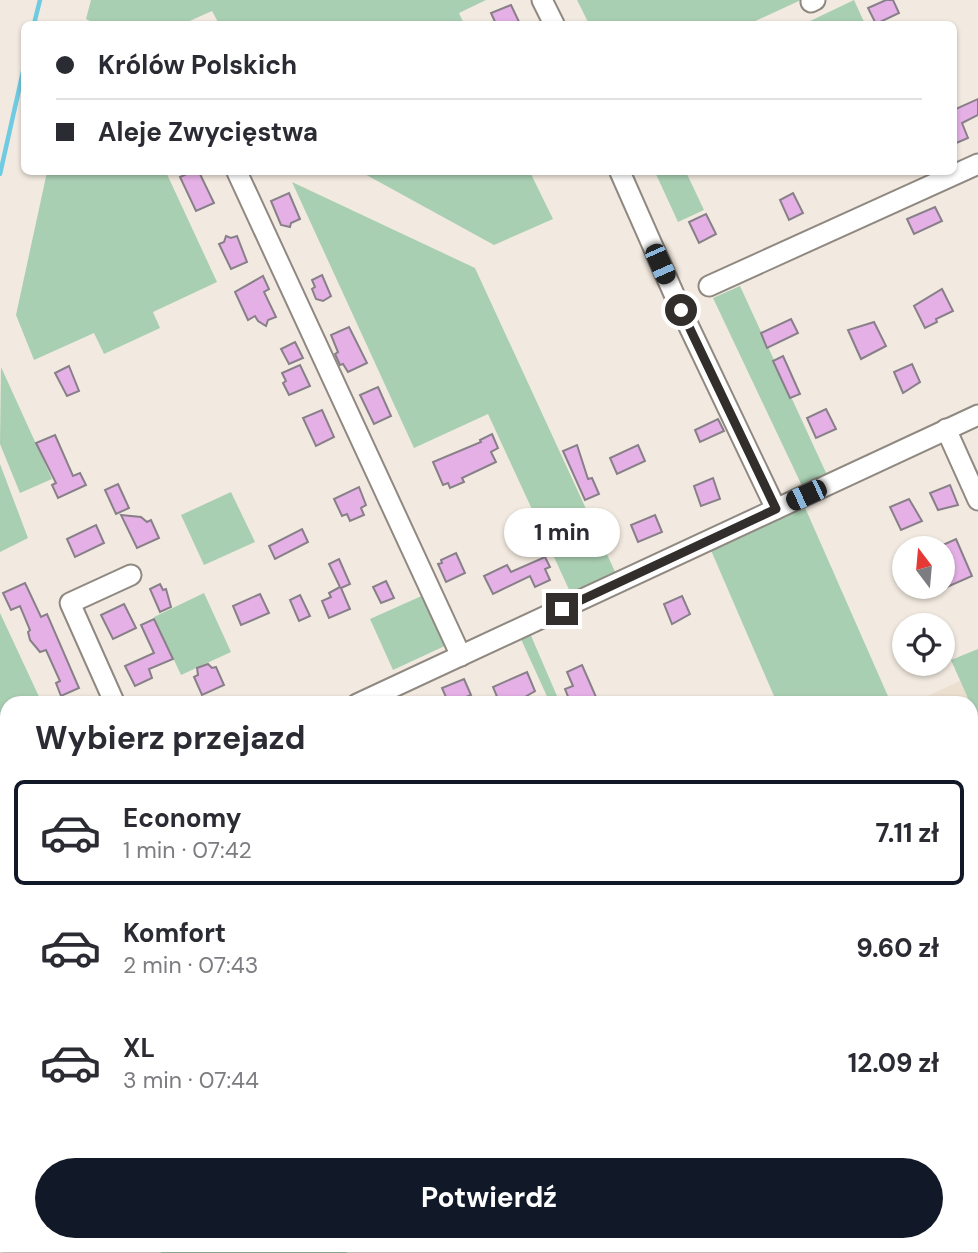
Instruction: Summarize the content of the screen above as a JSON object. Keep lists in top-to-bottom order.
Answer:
{
  "north": "top",
  "page": {
    "banner": ["Królów Polskich", "Aleje Zwycięstwa"],
    "bubble": "1 min",
    "heading": "Wybierz przejazd",
    "list": [
      {
        "name": "Economy",
        "note": "1 min · 07:42",
        "value": "7.11 zł"
      },
      {
        "name": "Komfort",
        "note": "2 min · 07:43",
        "value": "9.60 zł"
      },
      {
        "name": "XL",
        "note": "3 min · 07:44",
        "value": "12.09 zł"
      }
    ],
    "buttons": "Potwierdź"
  }
}
